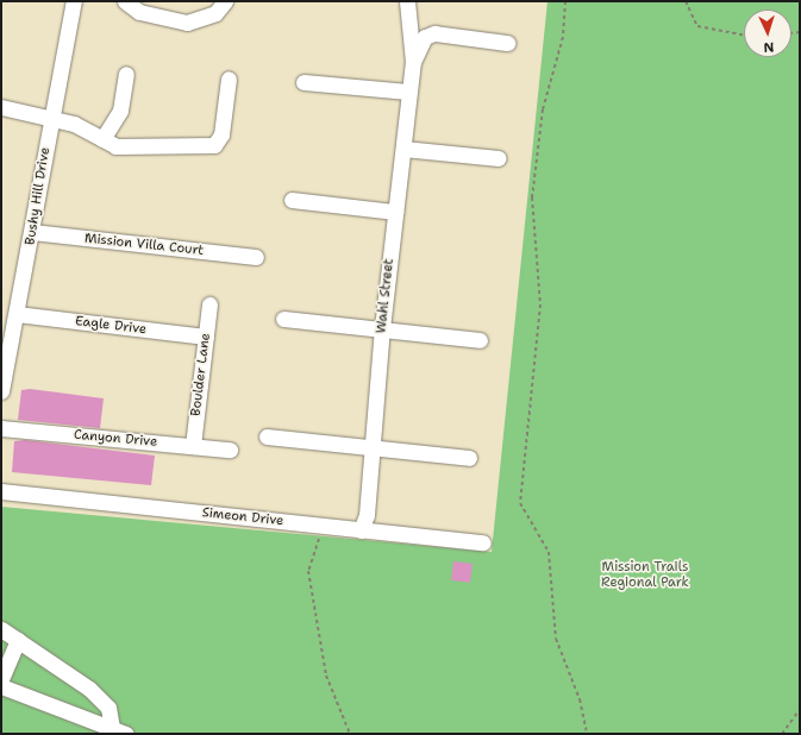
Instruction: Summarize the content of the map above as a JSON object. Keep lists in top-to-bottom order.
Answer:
{
  "streets": {
    "street": [
      "Bushy Hill Drive",
      "Mission Villa Court",
      "Wahl Street",
      "Eagle Drive",
      "Boulder Lane",
      "Canyon Drive",
      "Simeon Drive"
    ]
  },
  "crossings": [
    ["Bushy Hill Drive", "Mission Villa Court"],
    ["Bushy Hill Drive", "Eagle Drive"],
    ["Wahl Street", "Simeon Drive"],
    ["Eagle Drive", "Boulder Lane"],
    ["Boulder Lane", "Canyon Drive"]
  ],
  "parks": ["Mission Trails Regional Park"],
  "north": "bottom"
}
